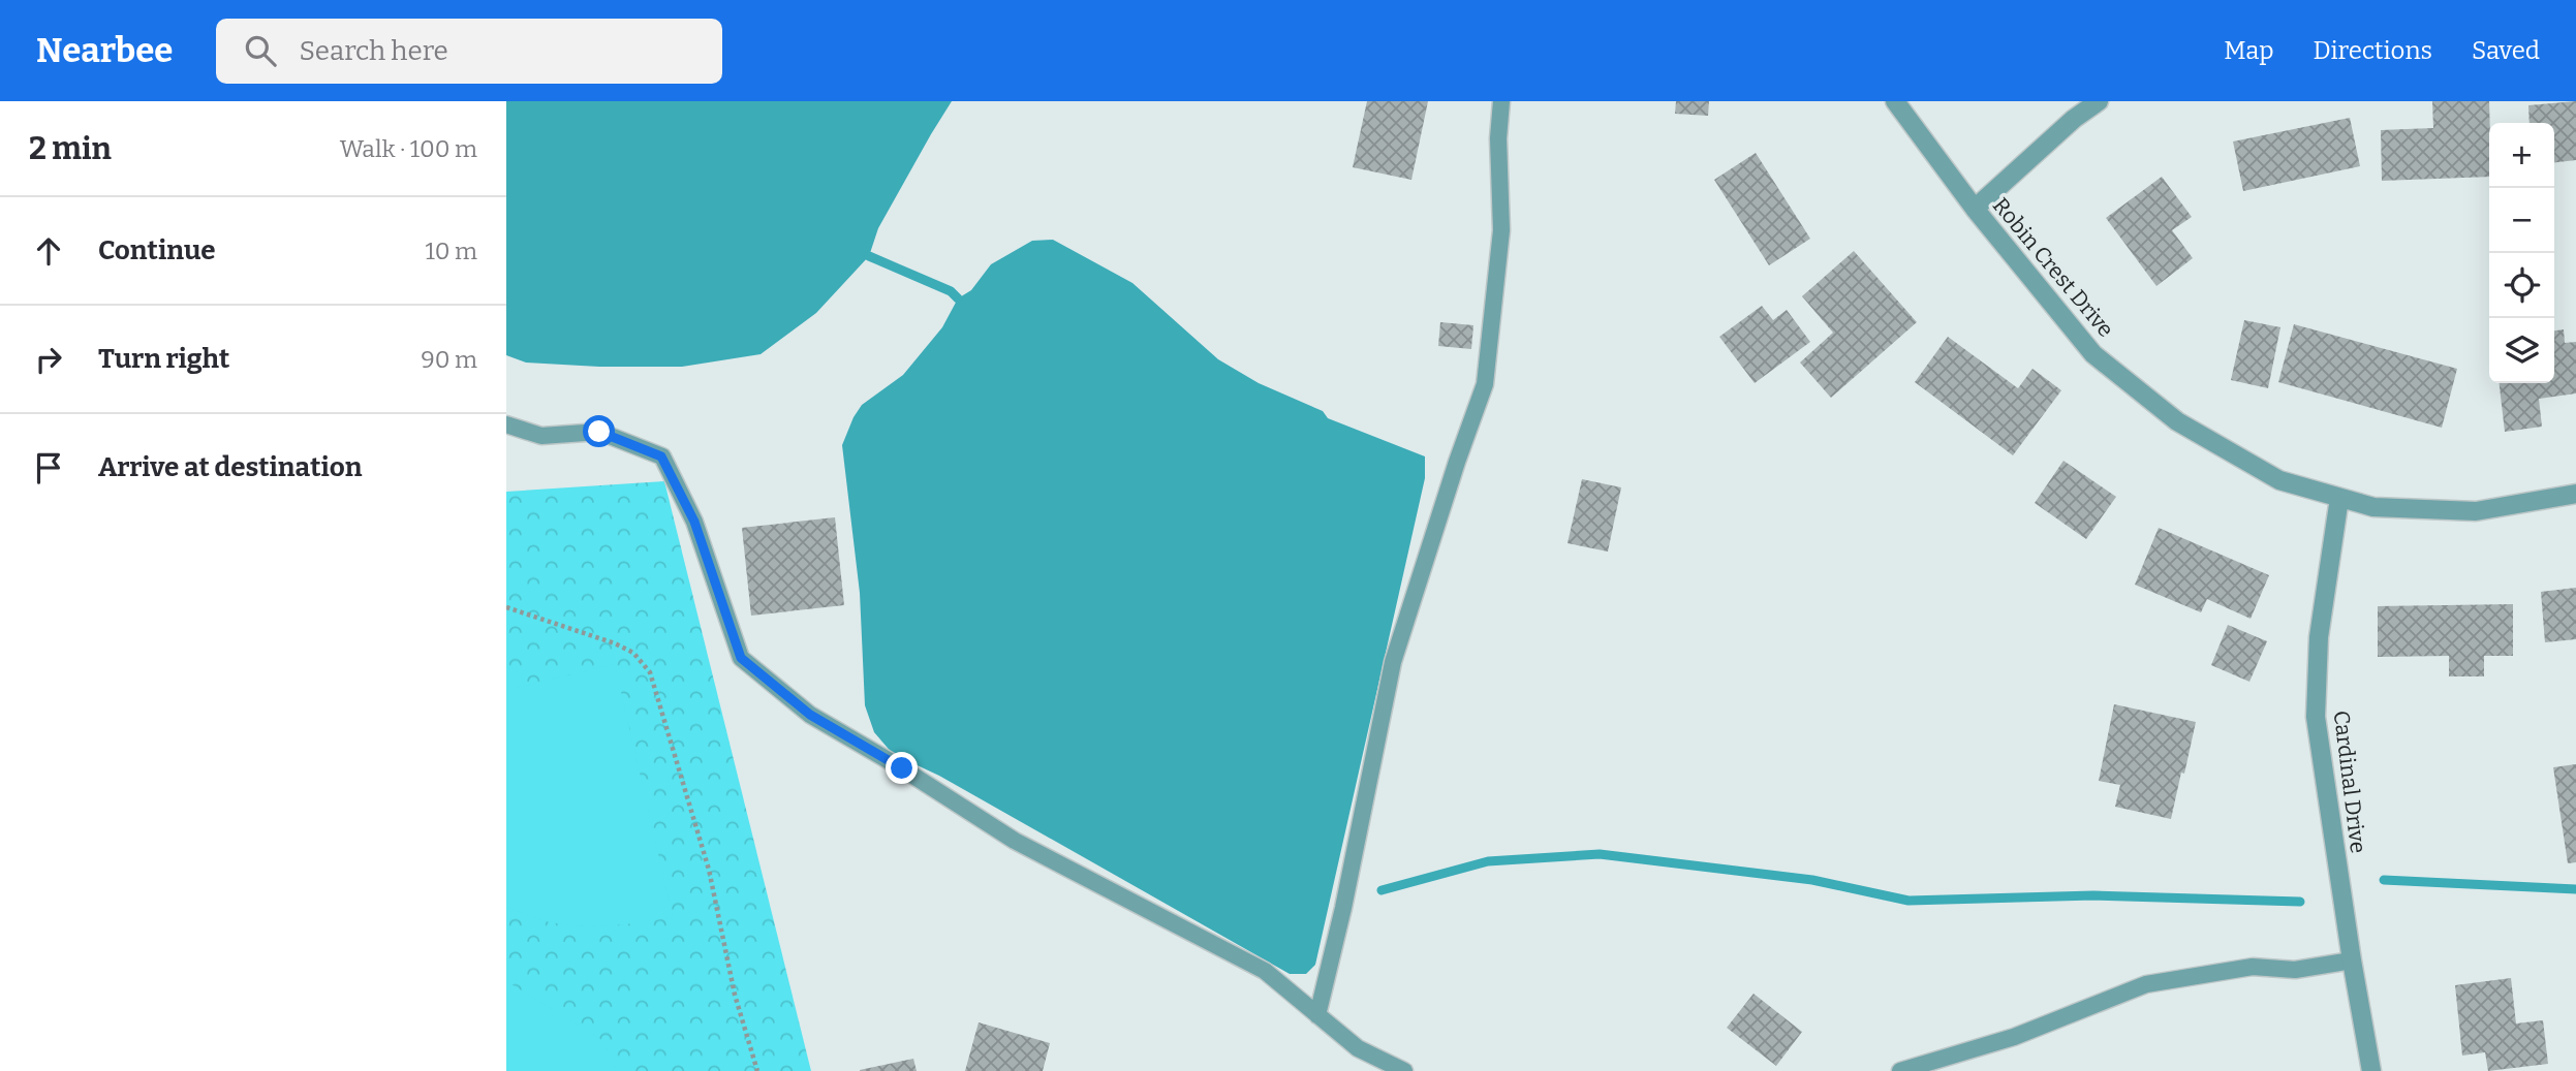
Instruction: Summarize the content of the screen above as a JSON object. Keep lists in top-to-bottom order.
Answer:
{
  "streets": {
    "street": ["Robin Crest Drive", "Cardinal Drive"]
  },
  "crossings": [
    ["Robin Crest Drive", "Cardinal Drive"]
  ],
  "page": {
    "header": "Nearbee",
    "search": "Search here",
    "nav": ["Map", "Directions", "Saved"],
    "heading": ["2 min", "Walk · 100 m"],
    "map_buttons": ["+", "−"],
    "list": [
      ["Continue", "10 m"],
      ["Turn right", "90 m"],
      "Arrive at destination"
    ]
  }
}
